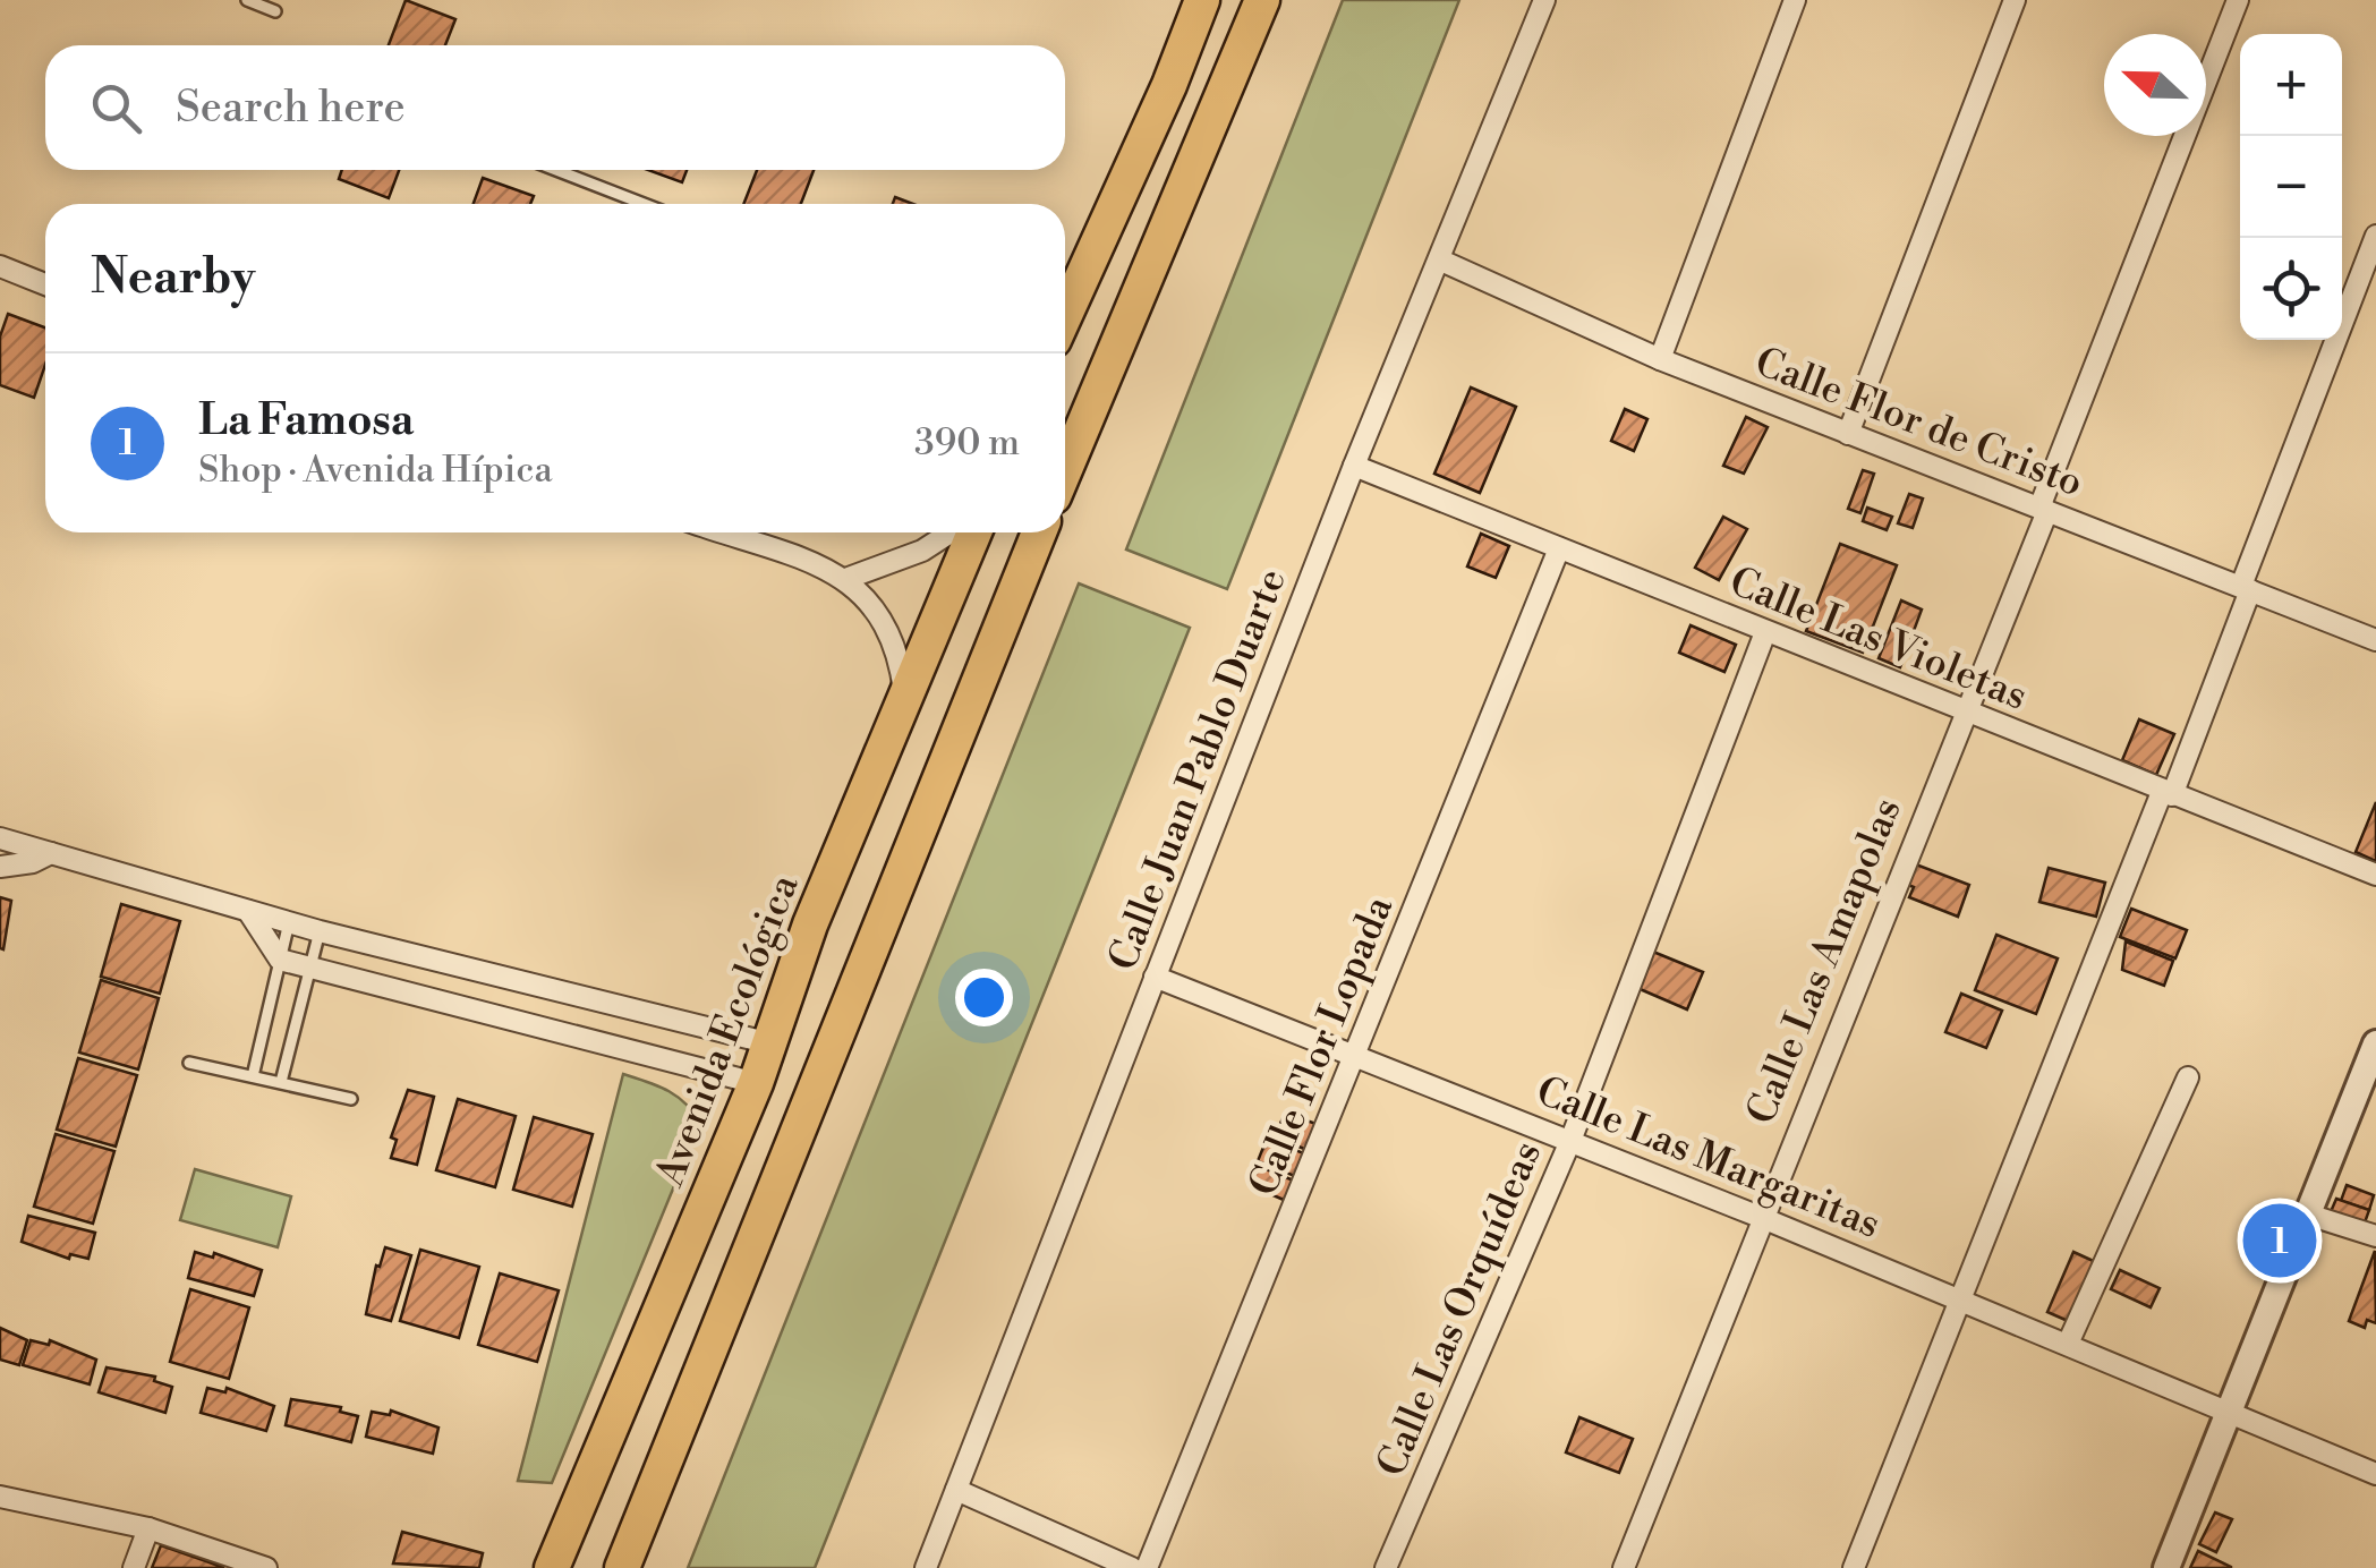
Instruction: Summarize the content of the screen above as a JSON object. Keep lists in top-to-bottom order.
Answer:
{
  "streets": {
    "main road": ["Avenida Ecológica"],
    "street": [
      "Calle Flor de Cristo",
      "Calle Las Violetas",
      "Calle Juan Pablo Duarte",
      "Calle Las Amapolas",
      "Calle Flor Lopada",
      "Calle Las Margaritas",
      "Calle Las Orquídeas"
    ]
  },
  "crossings": [
    ["Calle Flor de Cristo", "Calle Juan Pablo Duarte"],
    ["Calle Flor de Cristo", "Calle Las Amapolas"],
    ["Calle Las Violetas", "Calle Juan Pablo Duarte"],
    ["Calle Las Violetas", "Calle Las Amapolas"],
    ["Calle Las Violetas", "Calle Flor Lopada"],
    ["Calle Las Violetas", "Calle Las Orquídeas"],
    ["Calle Juan Pablo Duarte", "Calle Las Margaritas"],
    ["Calle Las Amapolas", "Calle Las Margaritas"],
    ["Calle Flor Lopada", "Calle Las Margaritas"],
    ["Calle Las Margaritas", "Calle Las Orquídeas"]
  ],
  "north": "left",
  "page": {
    "map_buttons": ["+", "−"],
    "search": "Search here",
    "heading": "Nearby",
    "list": [
      {
        "mark": "1",
        "name": "La Famosa",
        "note": "Shop · Avenida Hípica",
        "value": "390 m"
      }
    ],
    "pins": "1"
  }
}
